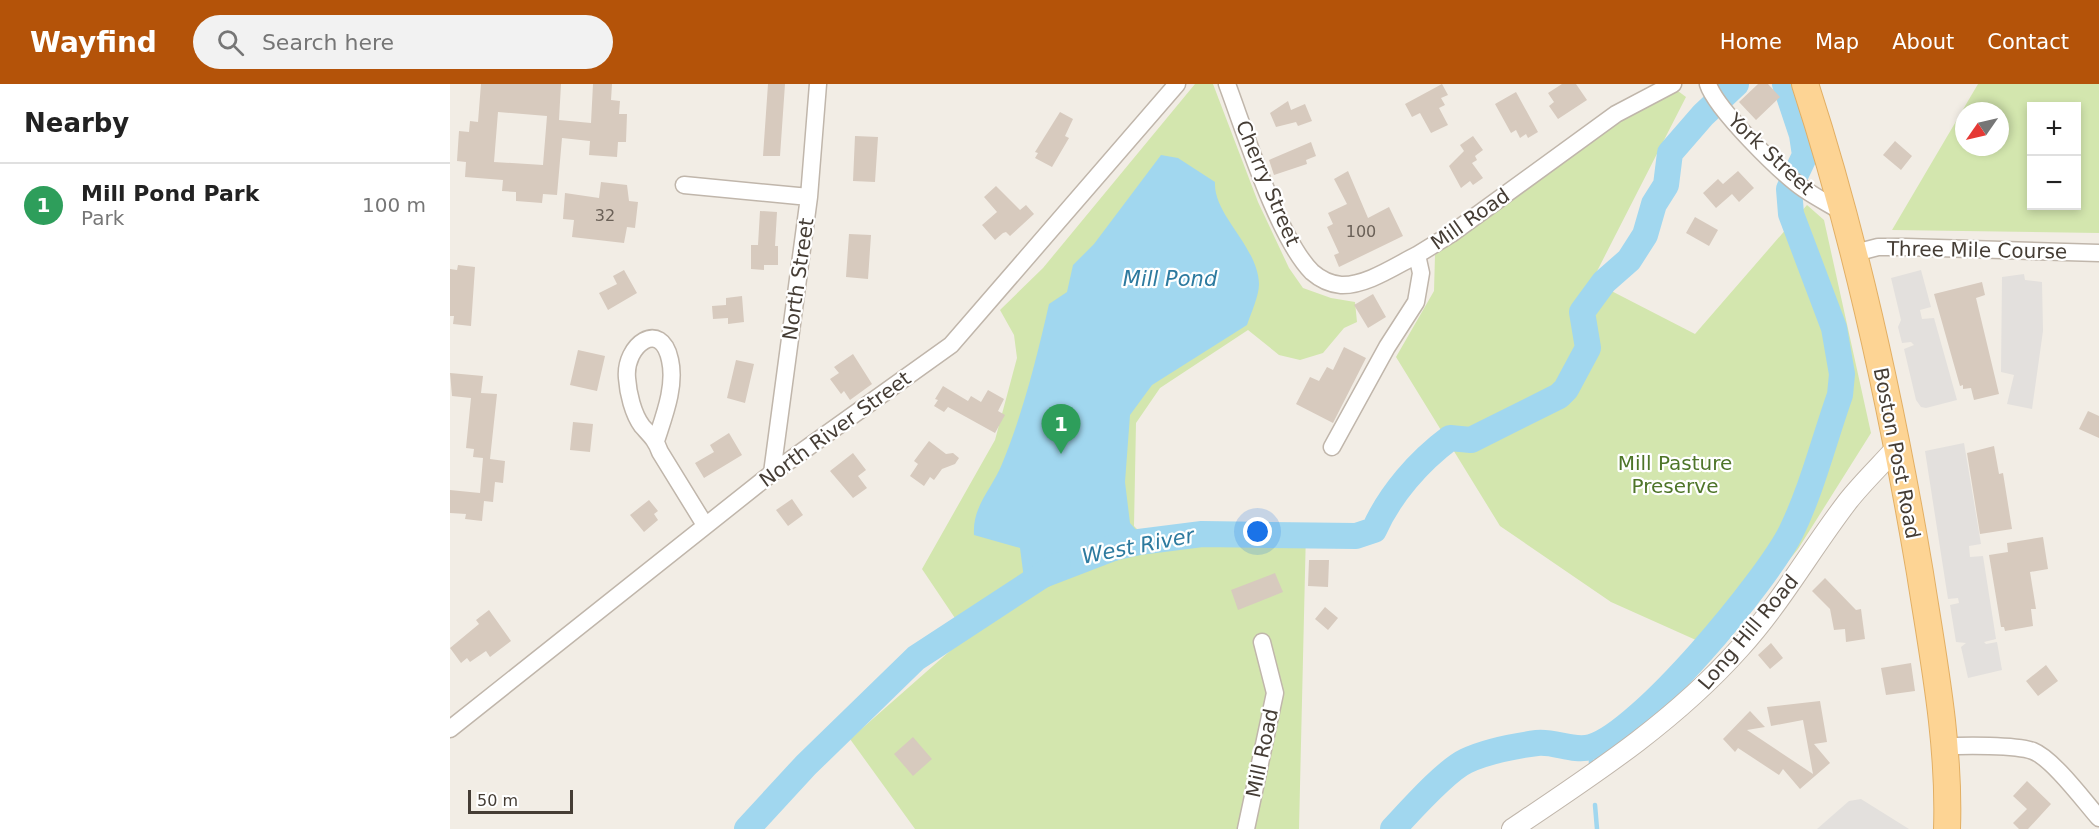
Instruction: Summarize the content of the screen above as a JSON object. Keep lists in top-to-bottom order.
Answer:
{
  "streets": {
    "main road": ["Boston Post Road"],
    "street": [
      "York Street",
      "Cherry Street",
      "Mill Road",
      "Three Mile Course",
      "North Street",
      "North River Street",
      "Long Hill Road"
    ]
  },
  "crossings": [
    ["York Street", "Boston Post Road"],
    ["Cherry Street", "Mill Road"],
    ["Three Mile Course", "Boston Post Road"],
    ["North Street", "North River Street"],
    ["Boston Post Road", "Long Hill Road"]
  ],
  "water": ["Mill Pond", "West River"],
  "parks": ["Mill Pasture Preserve"],
  "house_numbers": ["32", "100"],
  "scale_bar": "50 m",
  "north": "bottom left",
  "page": {
    "header": "Wayfind",
    "search": "Search here",
    "nav": [
      "Home",
      "Map",
      "About",
      "Contact"
    ],
    "heading": "Nearby",
    "map_buttons": ["+", "−"],
    "list": [
      {
        "mark": "1",
        "name": "Mill Pond Park",
        "note": "Park",
        "value": "100 m"
      }
    ],
    "pins": "1",
    "scale": "50 m"
  }
}
